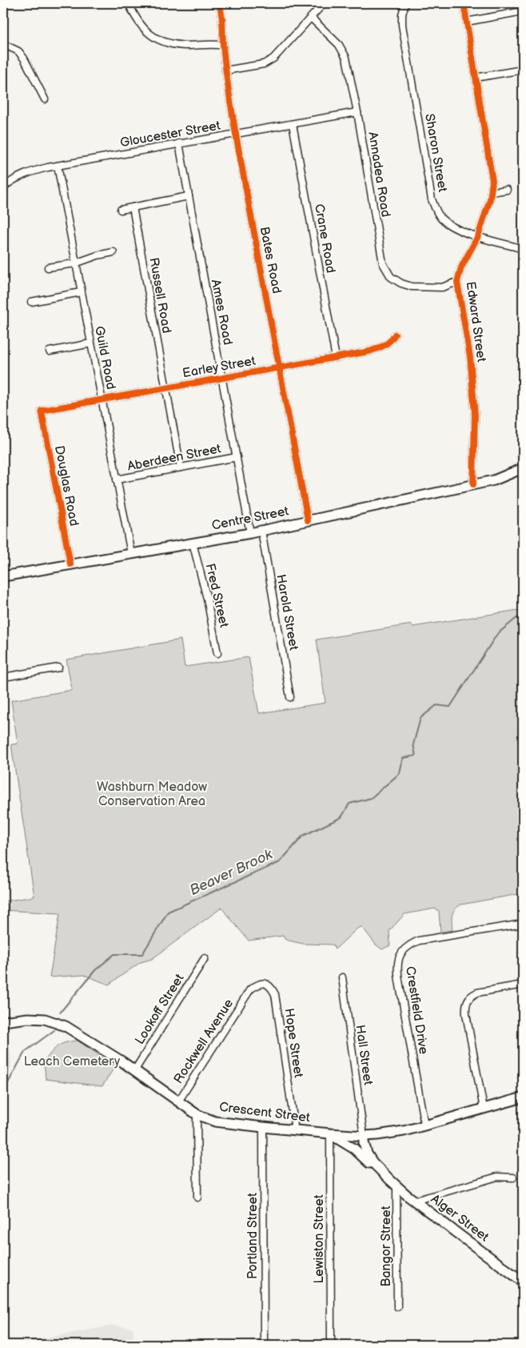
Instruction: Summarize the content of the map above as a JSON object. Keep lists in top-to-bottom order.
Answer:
{
  "streets": {
    "main road": ["Centre Street", "Crescent Street", "Alger Street"],
    "street": [
      "Gloucester Street",
      "Sharon Street",
      "Annadea Road",
      "Crane Road",
      "Bates Road",
      "Russell Road",
      "Ames Road",
      "Edward Street",
      "Guild Road",
      "Earley Street",
      "Aberdeen Street",
      "Douglas Road",
      "Fred Street",
      "Harold Street",
      "Lookoff Street",
      "Crestfield Drive",
      "Rockwell Avenue",
      "Hope Street",
      "Hall Street",
      "Portland Street",
      "Lewiston Street",
      "Bangor Street"
    ]
  },
  "crossings": [
    ["Gloucester Street", "Annadea Road"],
    ["Gloucester Street", "Crane Road"],
    ["Gloucester Street", "Bates Road"],
    ["Gloucester Street", "Ames Road"],
    ["Gloucester Street", "Guild Road"],
    ["Sharon Street", "Edward Street"],
    ["Annadea Road", "Edward Street"],
    ["Crane Road", "Earley Street"],
    ["Bates Road", "Earley Street"],
    ["Bates Road", "Centre Street"],
    ["Russell Road", "Earley Street"],
    ["Russell Road", "Aberdeen Street"],
    ["Ames Road", "Earley Street"],
    ["Ames Road", "Aberdeen Street"],
    ["Ames Road", "Centre Street"],
    ["Edward Street", "Centre Street"],
    ["Guild Road", "Earley Street"],
    ["Guild Road", "Aberdeen Street"],
    ["Guild Road", "Centre Street"],
    ["Earley Street", "Douglas Road"],
    ["Douglas Road", "Centre Street"],
    ["Centre Street", "Fred Street"],
    ["Centre Street", "Harold Street"],
    ["Lookoff Street", "Crescent Street"],
    ["Crestfield Drive", "Crescent Street"],
    ["Rockwell Avenue", "Hope Street"],
    ["Rockwell Avenue", "Crescent Street"],
    ["Hope Street", "Crescent Street"],
    ["Hall Street", "Crescent Street"],
    ["Hall Street", "Alger Street"],
    ["Crescent Street", "Alger Street"],
    ["Crescent Street", "Portland Street"],
    ["Crescent Street", "Lewiston Street"],
    ["Alger Street", "Bangor Street"]
  ],
  "water": ["Beaver Brook"],
  "parks": ["Washburn Meadow Conservation Area", "Leach Cemetery"]
}
